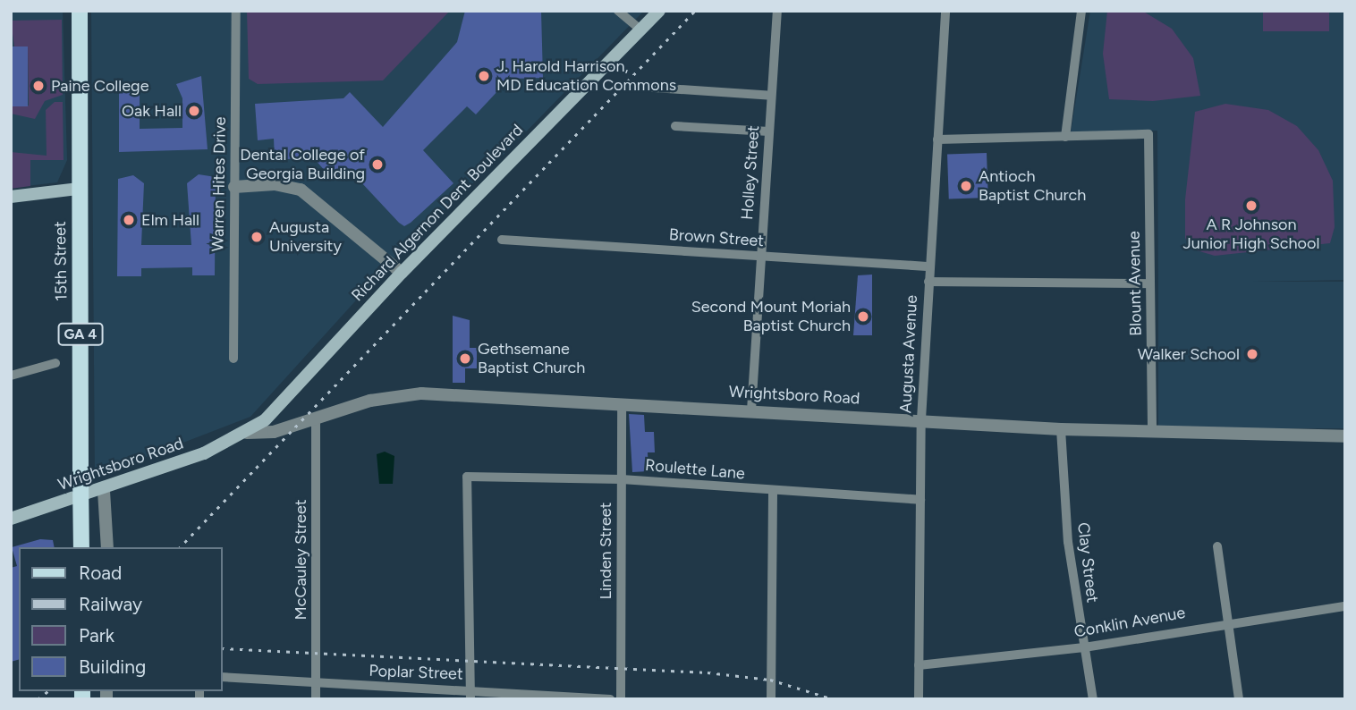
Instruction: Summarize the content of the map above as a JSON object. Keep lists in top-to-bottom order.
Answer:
{
  "streets": {
    "main road": [
      "Richard Algernon Dent Boulevard",
      "15th Street",
      "GA 4",
      "Wrightsboro Road"
    ],
    "street": [
      "Holley Street",
      "Warren Hites Drive",
      "Brown Street",
      "Blount Avenue",
      "Augusta Avenue",
      "Roulette Lane",
      "Linden Street",
      "McCauley Street",
      "Clay Street",
      "Conklin Avenue",
      "Poplar Street"
    ]
  },
  "crossings": [
    ["Holley Street", "Brown Street"],
    ["Holley Street", "Wrightsboro Road"],
    ["Richard Algernon Dent Boulevard", "Wrightsboro Road"],
    ["Brown Street", "Augusta Avenue"],
    ["Blount Avenue", "Wrightsboro Road"],
    ["Augusta Avenue", "Wrightsboro Road"],
    ["Augusta Avenue", "Roulette Lane"],
    ["Augusta Avenue", "Conklin Avenue"],
    ["Wrightsboro Road", "Linden Street"],
    ["Wrightsboro Road", "McCauley Street"],
    ["Wrightsboro Road", "Clay Street"],
    ["Roulette Lane", "Linden Street"],
    ["Roulette Lane", "Poplar Street"],
    ["McCauley Street", "Poplar Street"],
    ["Clay Street", "Conklin Avenue"]
  ],
  "places": [
    "J. Harold Harrison, MD Education Commons",
    "Paine College",
    "Oak Hall",
    "Dental College of Georgia Building",
    "Antioch Baptist Church",
    "A R Johnson Junior High School",
    "Elm Hall",
    "Augusta University",
    "Second Mount Moriah Baptist Church",
    "Walker School",
    "Gethsemane Baptist Church"
  ],
  "legend": [
    "Road",
    "Railway",
    "Park",
    "Building"
  ]
}
